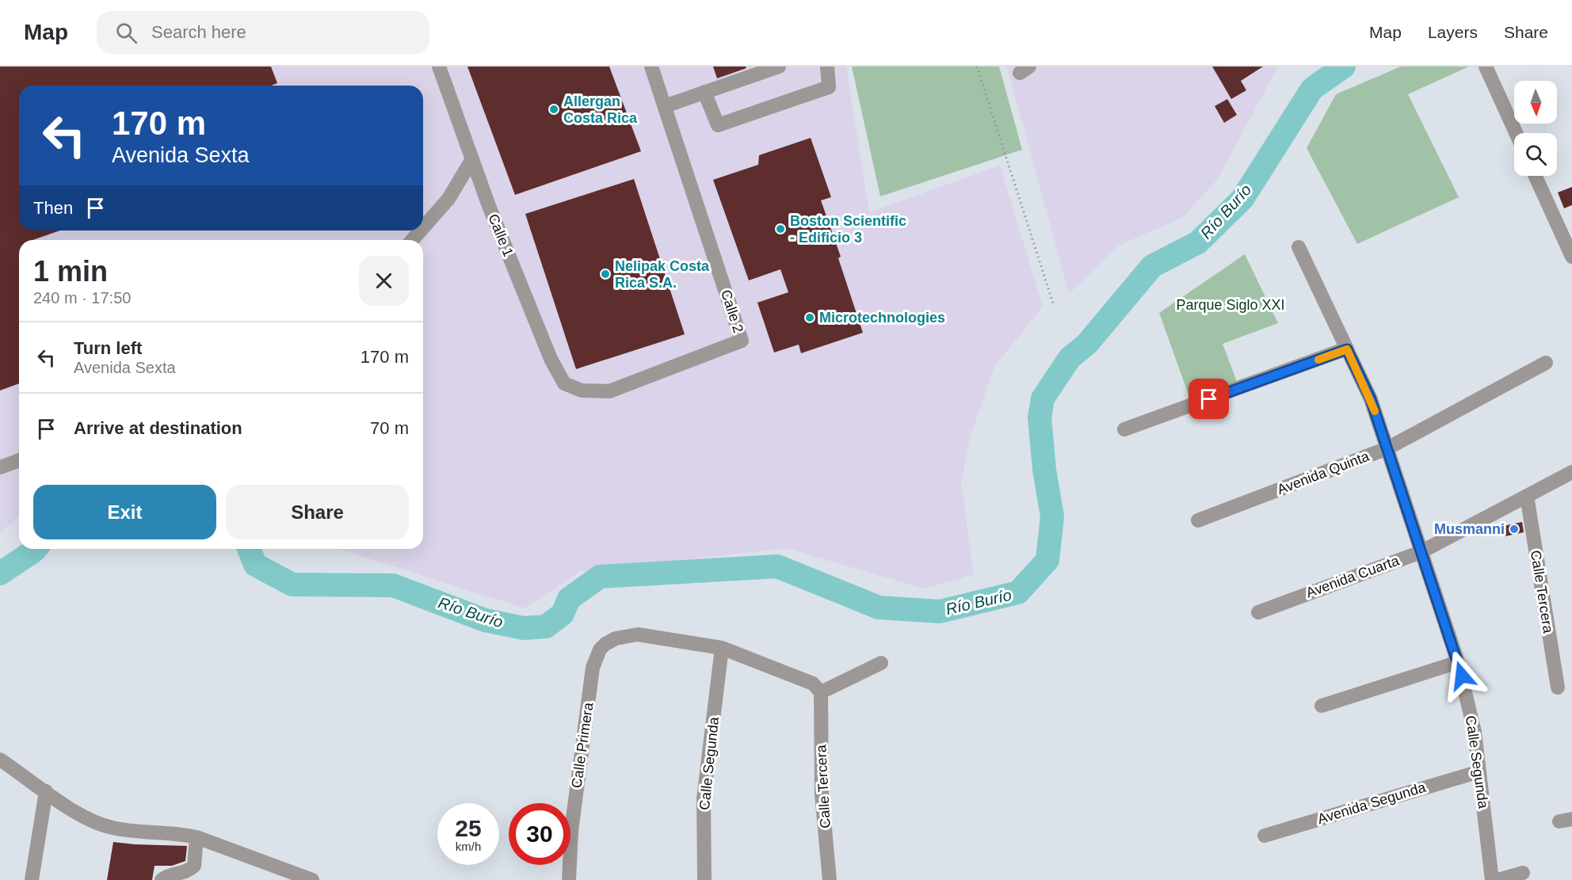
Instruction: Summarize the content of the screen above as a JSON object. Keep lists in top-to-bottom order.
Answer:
{
  "streets": {
    "street": [
      "Calle 1",
      "Calle 2",
      "Avenida Quinta",
      "Avenida Cuarta",
      "Calle Tercera",
      "Calle Primera",
      "Calle Segunda",
      "Avenida Segunda"
    ]
  },
  "crossings": [
    ["Calle 1", "Calle 2"],
    ["Avenida Quinta", "Calle Segunda"],
    ["Avenida Cuarta", "Calle Tercera"],
    ["Avenida Cuarta", "Calle Segunda"],
    ["Calle Primera", "Calle Segunda"],
    ["Calle Segunda", "Avenida Segunda"]
  ],
  "water": ["Río Burío"],
  "parks": ["Parque Siglo XXI"],
  "places": [
    "Allergan Costa Rica",
    "Boston Scientific - Edificio 3",
    "Nelipak Costa Rica S.A.",
    "Microtechnologies",
    "Musmanni"
  ],
  "north": "bottom",
  "page": {
    "header": "Map",
    "search": "Search here",
    "nav": ["Map", "Layers", "Share"],
    "turn": ["170 m", "Avenida Sexta"],
    "then": "Then",
    "heading": ["1 min", "240 m · 17:50"],
    "list": [
      {
        "name": "Turn left",
        "note": "Avenida Sexta",
        "value": "170 m"
      },
      {
        "name": "Arrive at destination",
        "value": "70 m"
      }
    ],
    "buttons": ["Exit", "Share"],
    "speed": "25 km/h",
    "limit": "30"
  }
}
